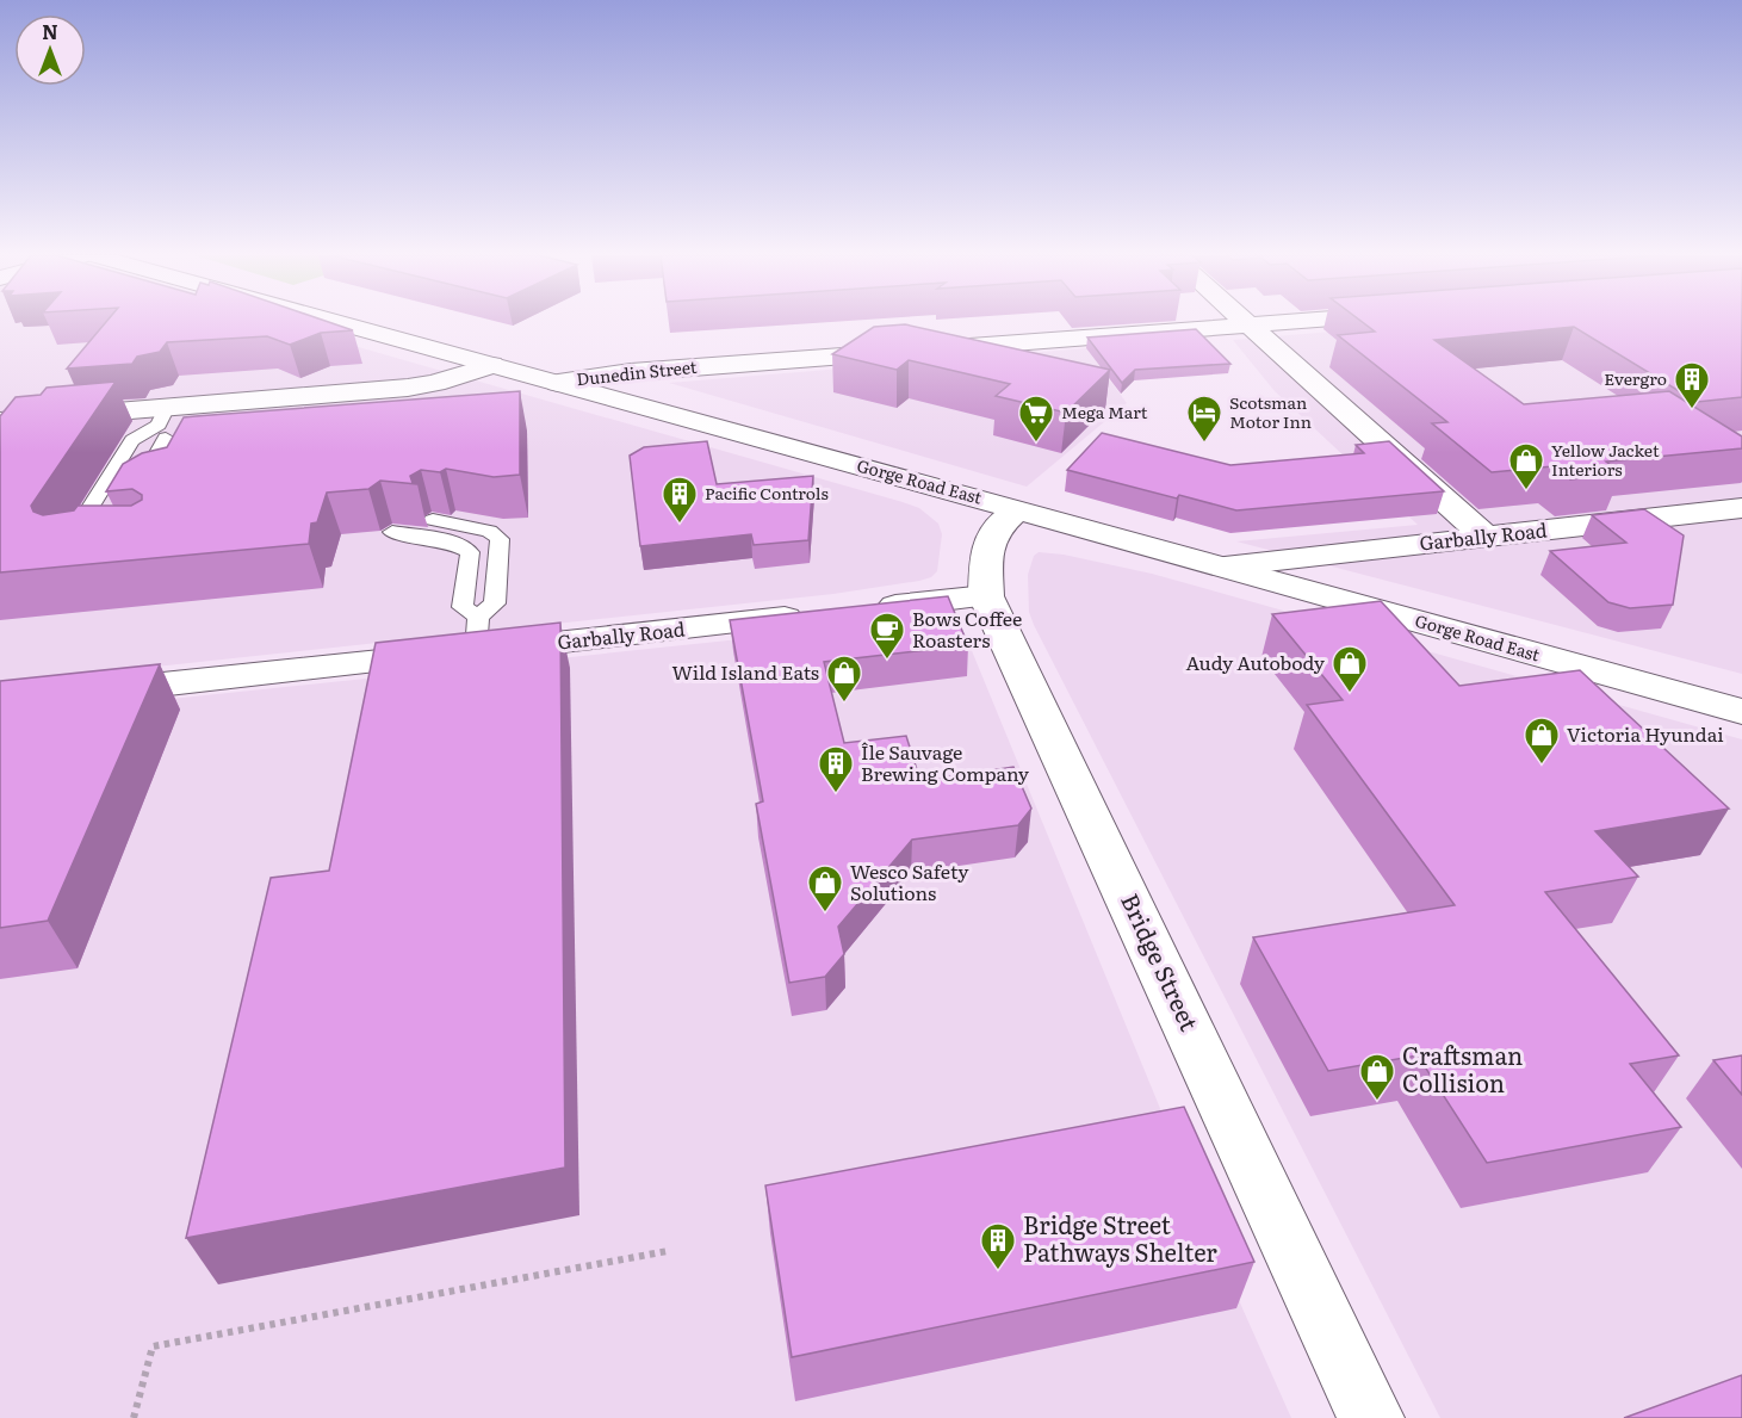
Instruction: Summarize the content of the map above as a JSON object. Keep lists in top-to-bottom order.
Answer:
{
  "streets": {
    "street": [
      "Dunedin Street",
      "Gorge Road East",
      "Garbally Road",
      "Bridge Street"
    ]
  },
  "crossings": [
    ["Dunedin Street", "Gorge Road East"],
    ["Gorge Road East", "Garbally Road"],
    ["Gorge Road East", "Bridge Street"]
  ],
  "places": {
    "building": [
      "Evergro",
      "Pacific Controls",
      "Île Sauvage Brewing Company",
      "Bridge Street Pathways Shelter"
    ],
    "supermarket": ["Mega Mart"],
    "hotel": ["Scotsman Motor Inn"],
    "shop": [
      "Yellow Jacket Interiors",
      "Audy Autobody",
      "Wild Island Eats",
      "Victoria Hyundai",
      "Wesco Safety Solutions",
      "Craftsman Collision"
    ],
    "cafe": ["Bows Coffee Roasters"]
  },
  "north": "top"
}
